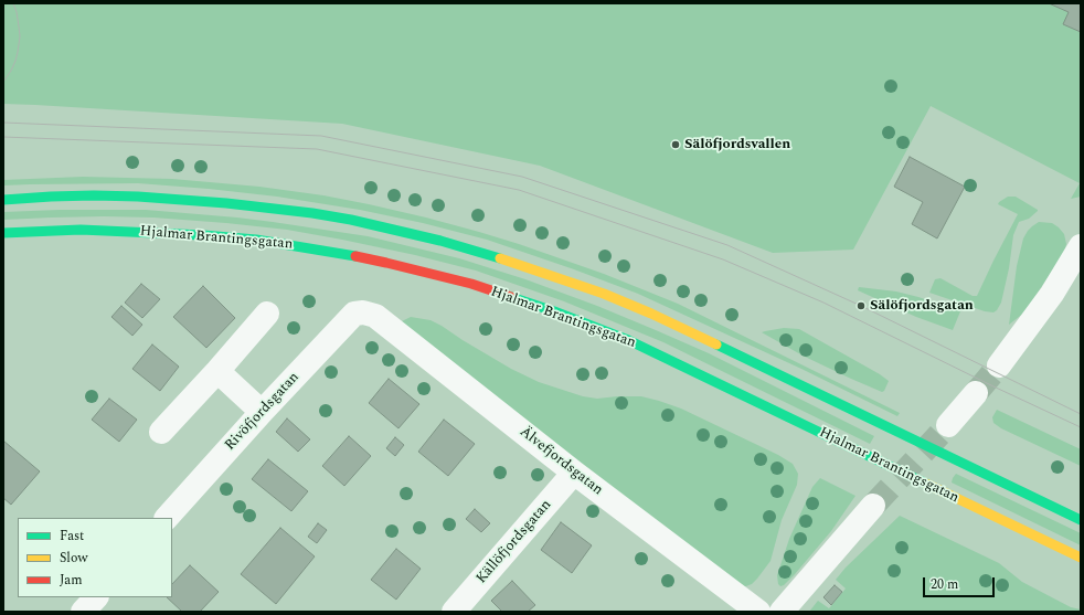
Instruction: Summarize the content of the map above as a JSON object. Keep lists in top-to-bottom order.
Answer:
{
  "streets": {
    "main road": ["Hjalmar Brantingsgatan"],
    "street": ["Rivöfjordsgatan", "Älvefjordsgatan", "Källöfjordsgatan"]
  },
  "crossings": [
    ["Rivöfjordsgatan", "Älvefjordsgatan"],
    ["Älvefjordsgatan", "Källöfjordsgatan"]
  ],
  "places": ["Sälöfjordsvallen", "Sälöfjordsgatan"],
  "legend": ["Fast", "Slow", "Jam"],
  "scale_bar": "20 m"
}
